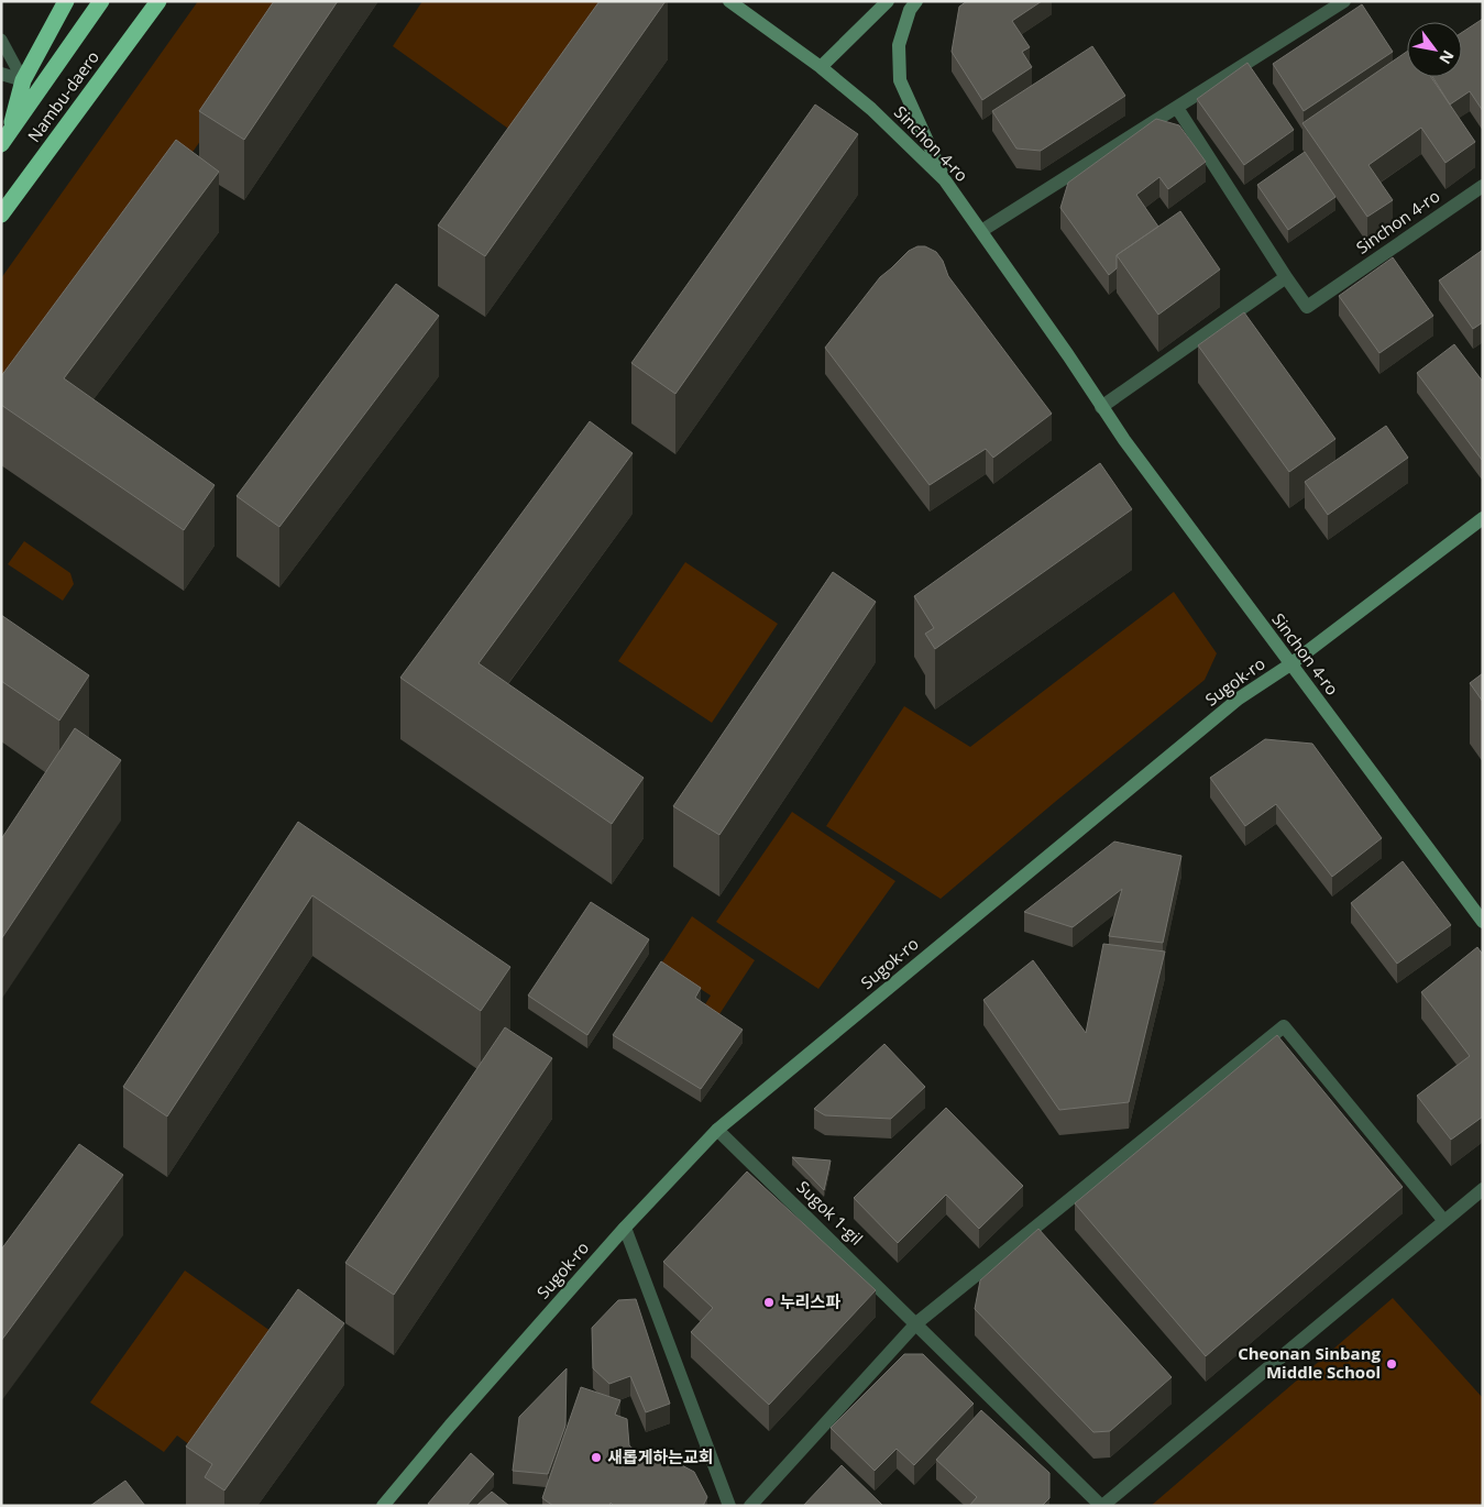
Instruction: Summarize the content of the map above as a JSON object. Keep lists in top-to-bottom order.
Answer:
{
  "streets": {
    "highway": ["Nambu-daero"],
    "street": ["Sinchon 4-ro", "Sugok-ro", "Sugok 1-gil"]
  },
  "crossings": [
    ["Sinchon 4-ro", "Sugok-ro"],
    ["Sugok-ro", "Sugok 1-gil"]
  ],
  "places": ["누리스파", "Cheonan Sinbang Middle School", "새롭게하는교회"],
  "north": "bottom right"
}
